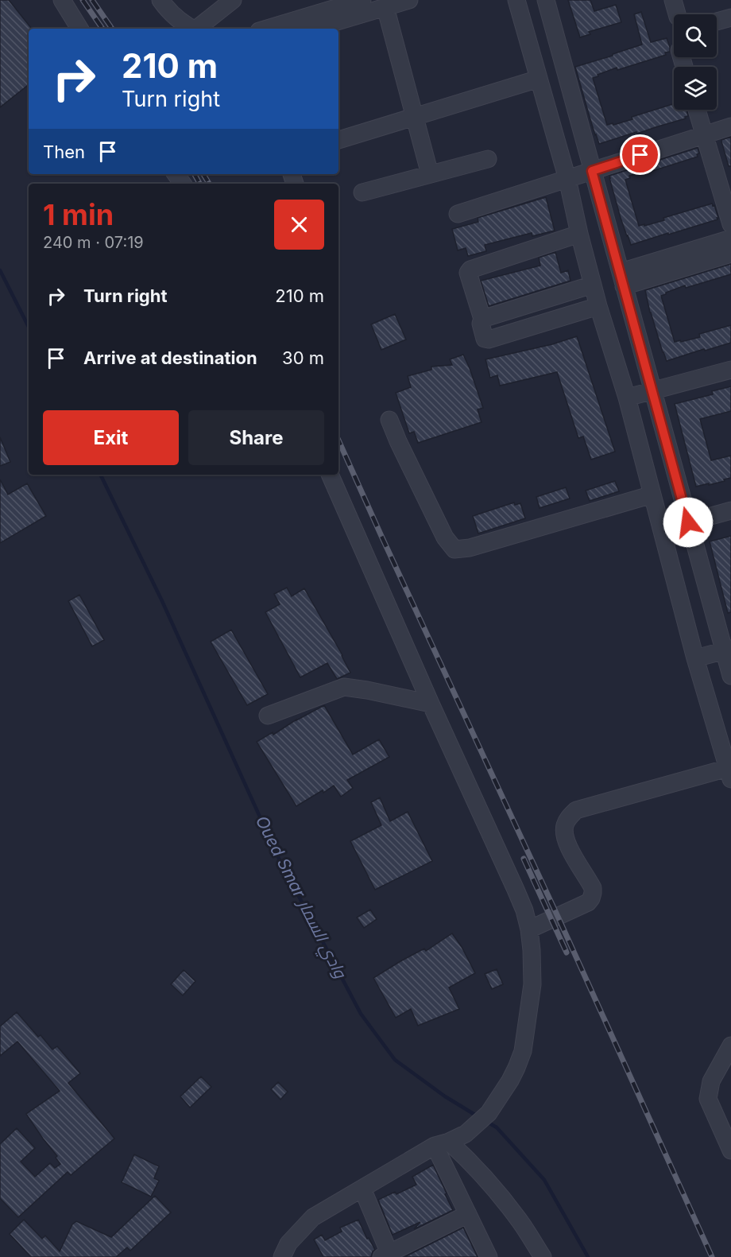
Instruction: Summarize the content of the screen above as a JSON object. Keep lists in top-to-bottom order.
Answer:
{
  "water": ["Oued Smar وادي السمار"],
  "page": {
    "turn": ["210 m", "Turn right"],
    "then": "Then",
    "heading": ["1 min", "240 m · 07:19"],
    "list": [
      {
        "name": "Turn right",
        "value": "210 m"
      },
      {
        "name": "Arrive at destination",
        "value": "30 m"
      }
    ],
    "buttons": ["Exit", "Share"]
  }
}
